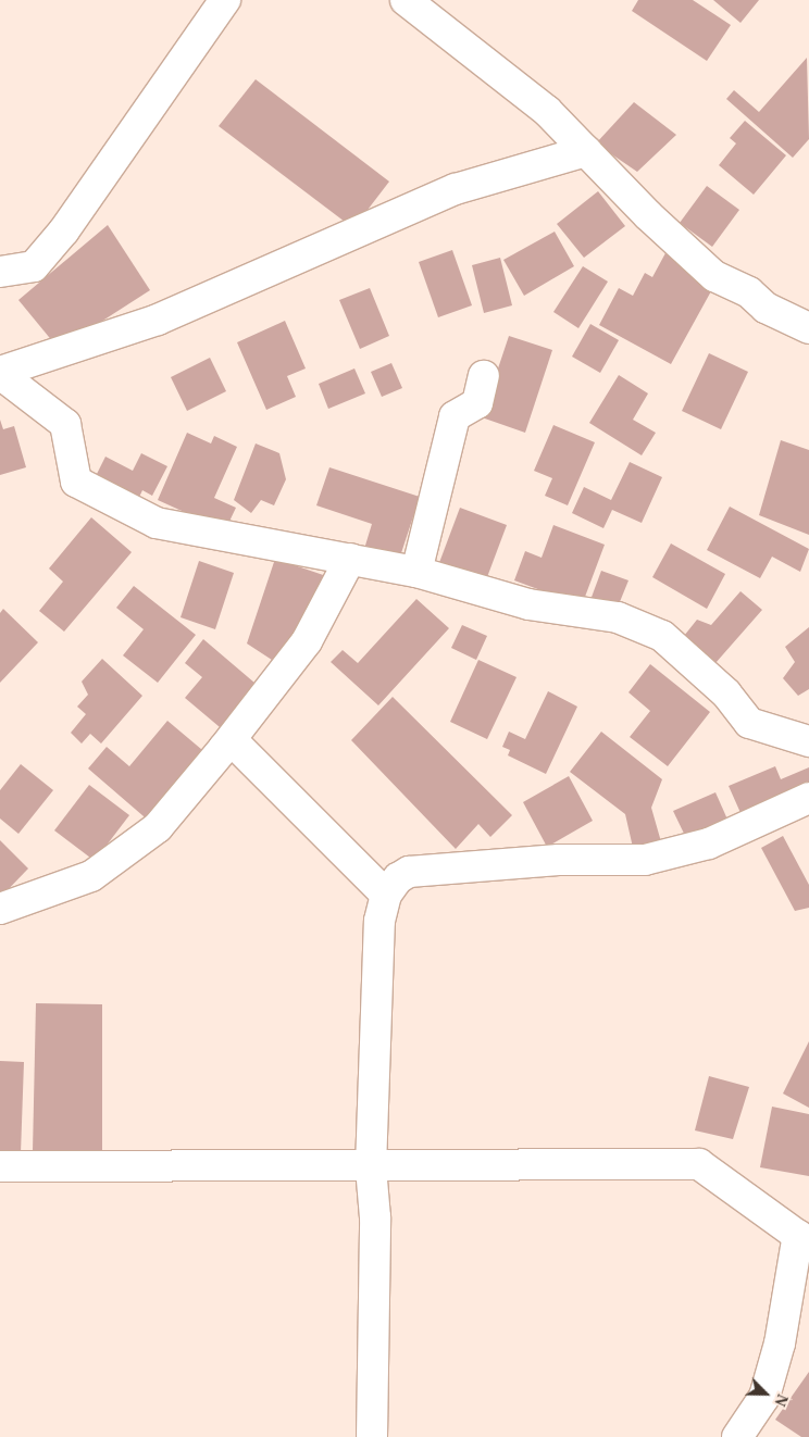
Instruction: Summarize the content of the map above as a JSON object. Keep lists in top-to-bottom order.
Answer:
{
  "north": "bottom right"
}
